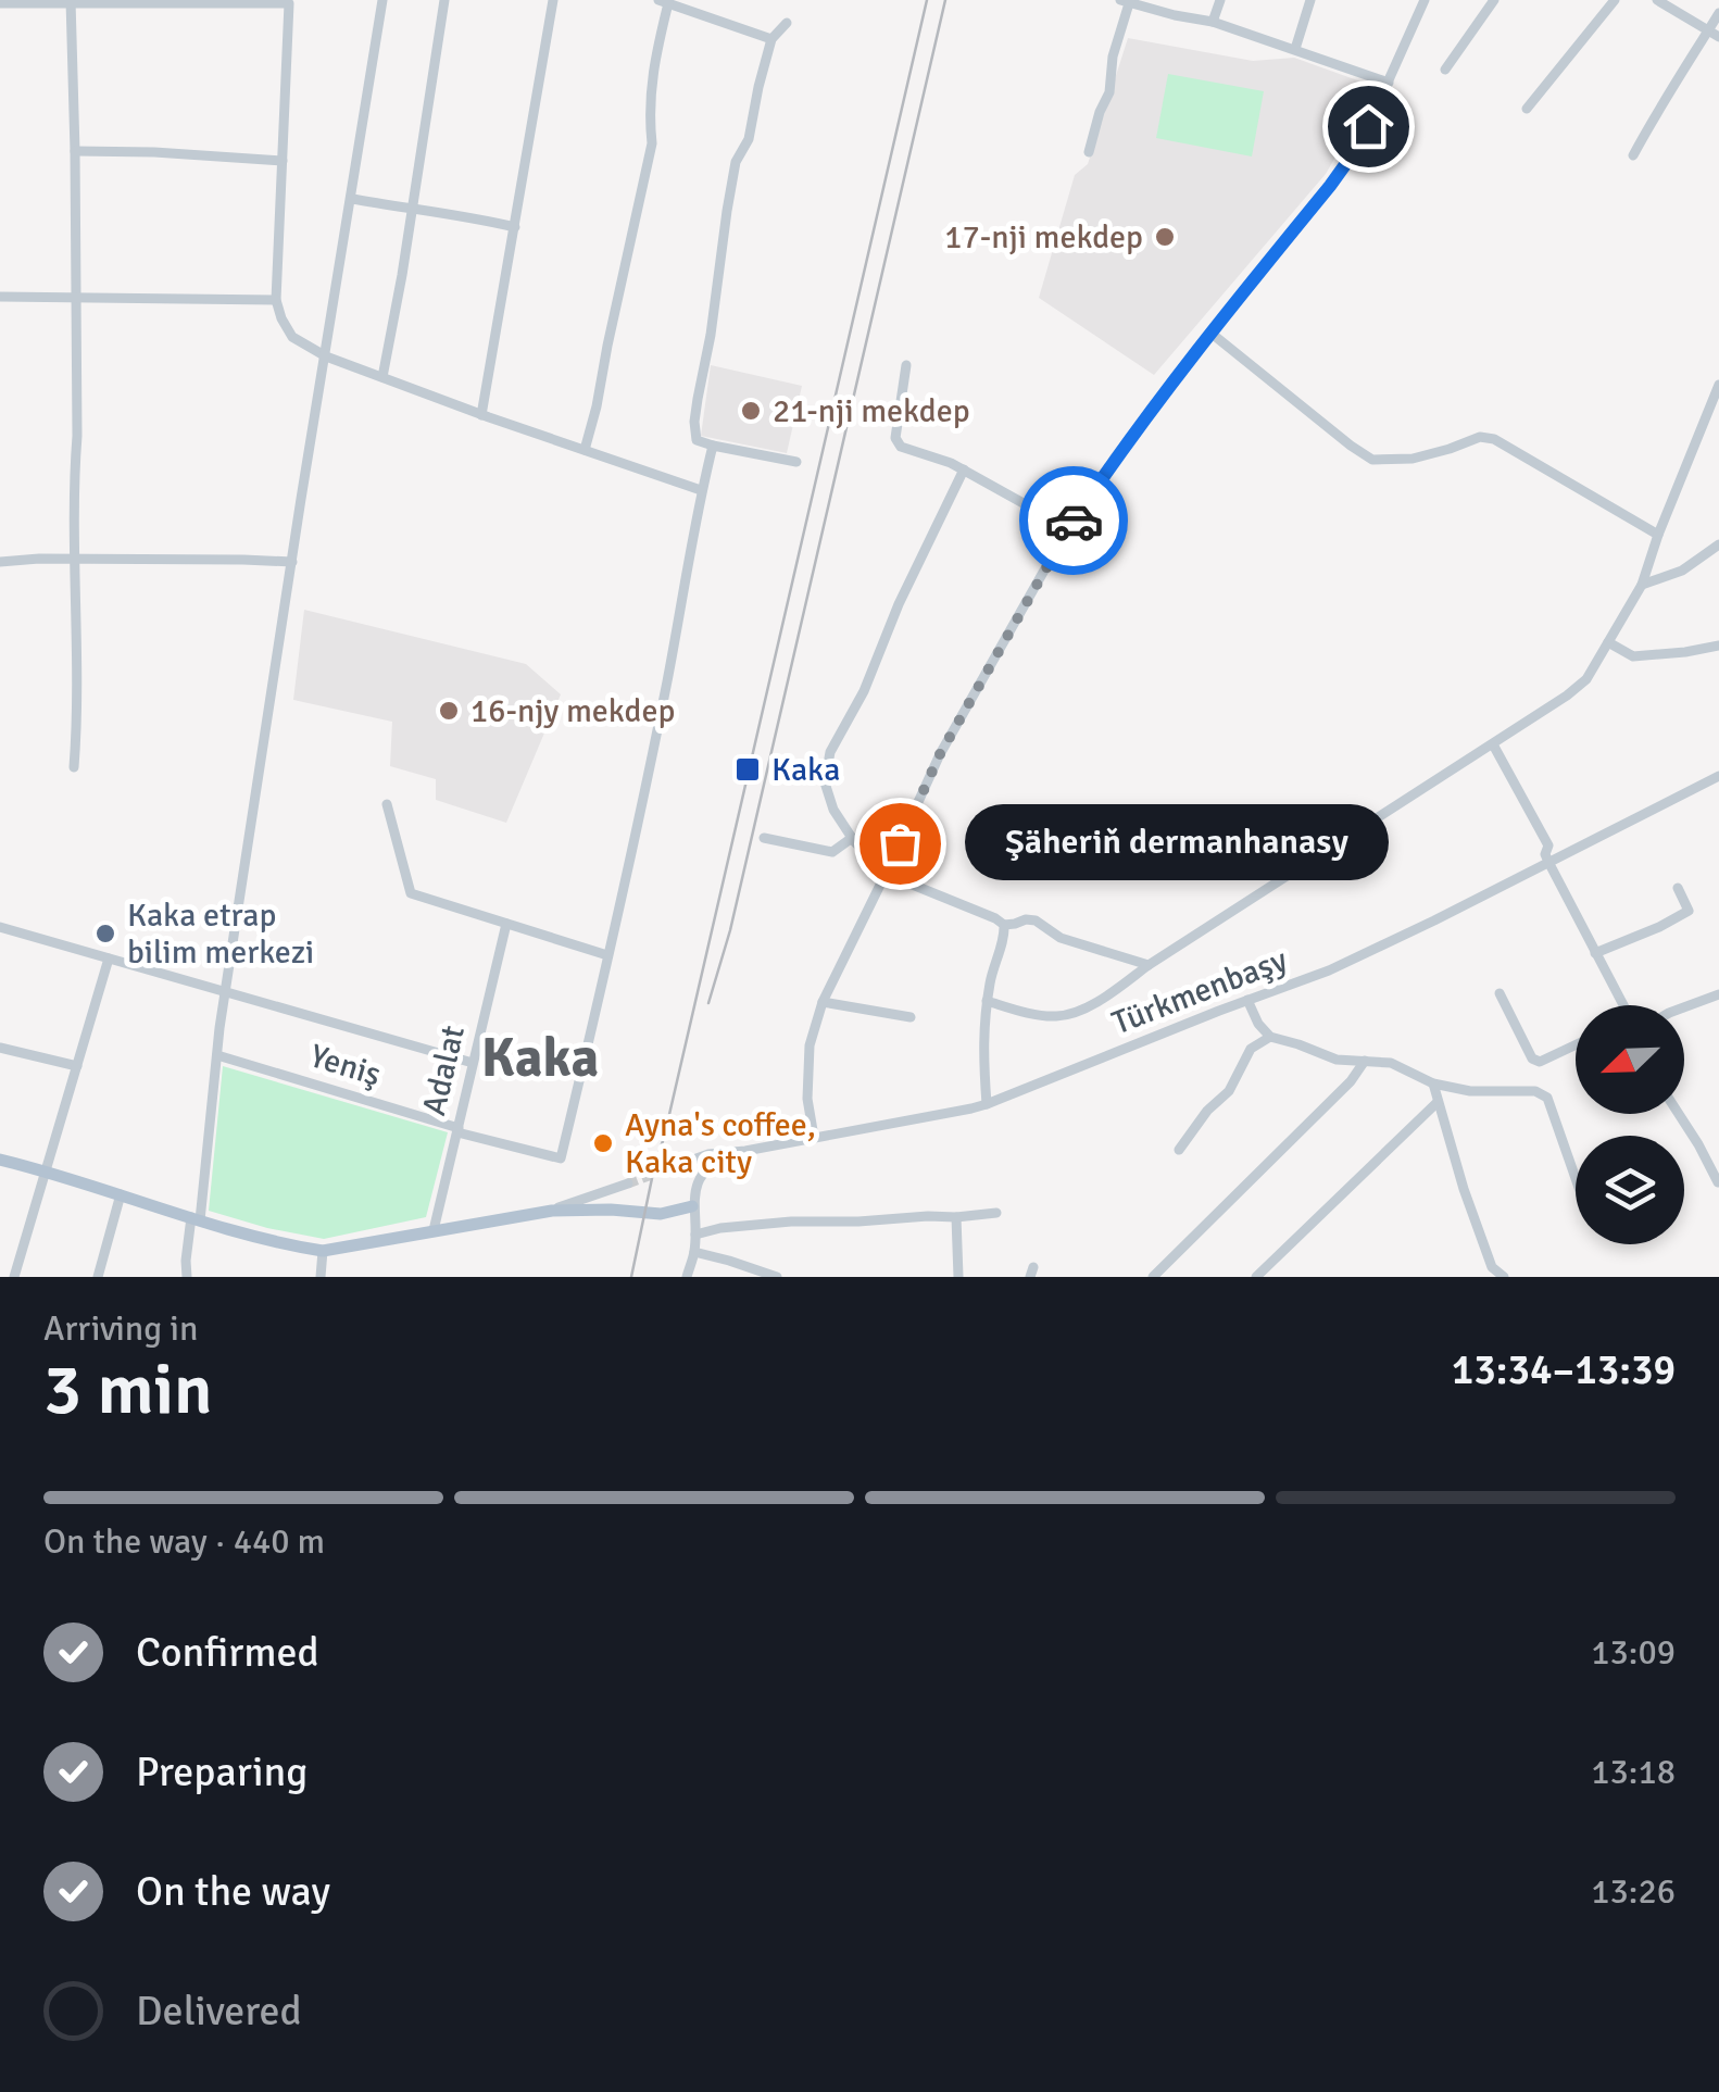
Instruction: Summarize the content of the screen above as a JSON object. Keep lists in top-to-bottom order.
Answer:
{
  "streets": {
    "street": ["Türkmenbaşy", "Yeniş", "Adalat"]
  },
  "crossings": [
    ["Yeniş", "Adalat"]
  ],
  "districts": ["Kaka"],
  "places": {
    "other": [
      "17-nji mekdep",
      "21-nji mekdep",
      "16-njy mekdep",
      "Şäheriň dermanhanasy",
      "Kaka etrap bilim merkezi",
      "Ayna's coffee, Kaka city"
    ],
    "transit": ["Kaka"]
  },
  "north": "bottom left",
  "page": {
    "bubble": "Şäheriň dermanhanasy",
    "heading": ["3 min", "Arriving in", "13:34–13:39"],
    "bar": "On the way · 440 m",
    "list": [
      ["Confirmed", "13:09"],
      ["Preparing", "13:18"],
      ["On the way", "13:26"],
      "Delivered"
    ]
  }
}
